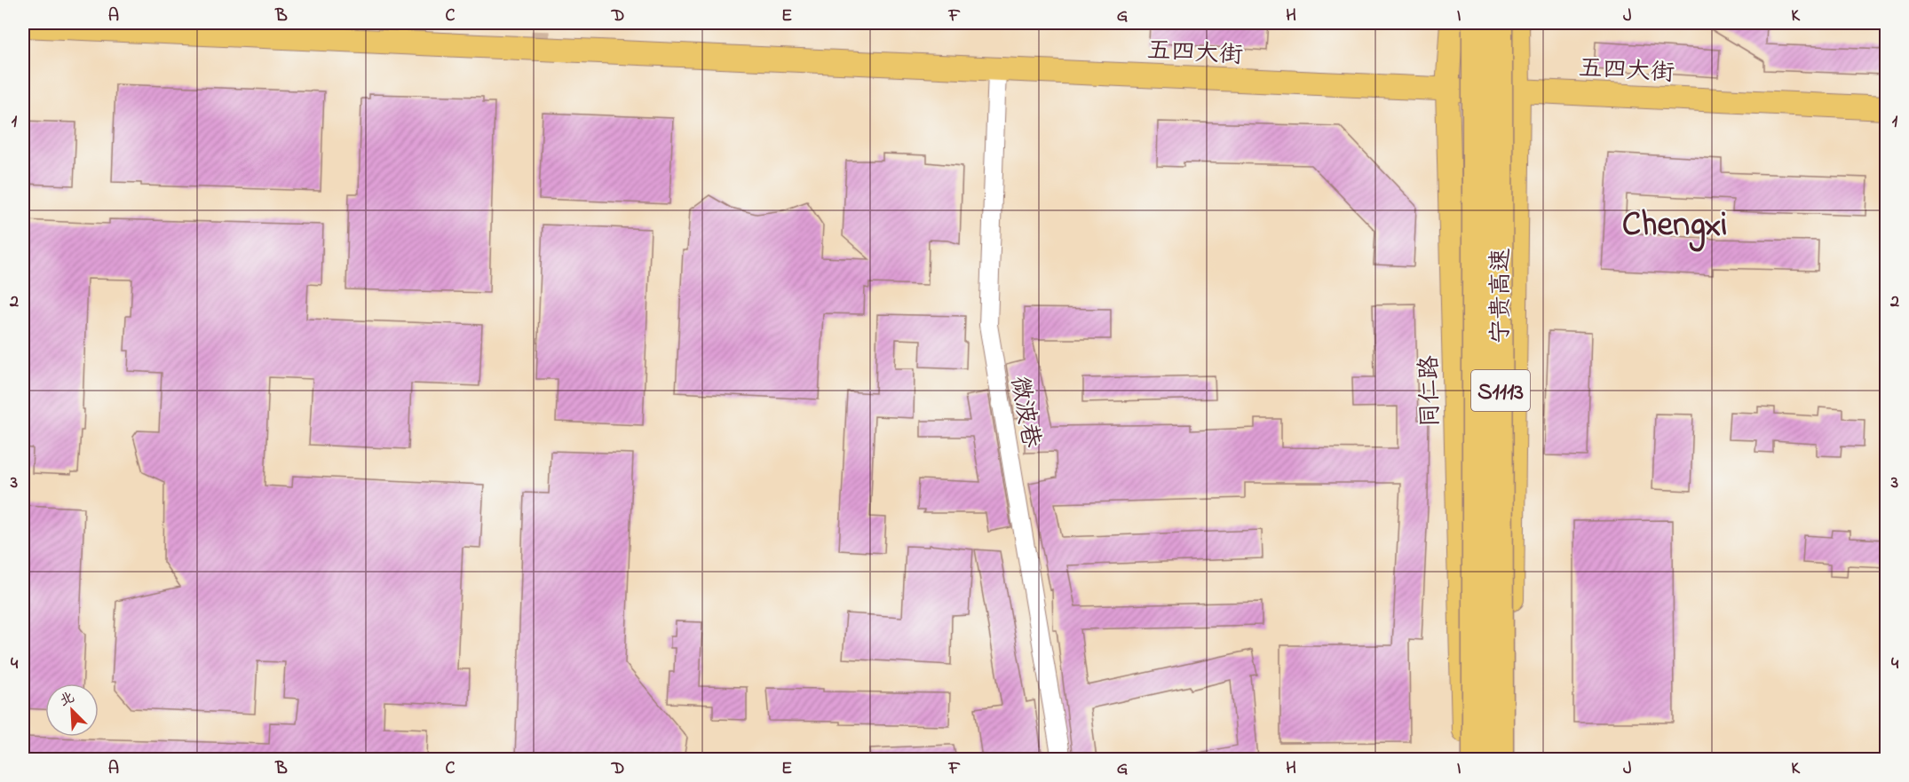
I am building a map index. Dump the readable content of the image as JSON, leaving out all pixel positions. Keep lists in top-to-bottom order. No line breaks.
{"streets":{"highway":["宁贵高速","S1113"],"main road":["五四大街","同仁路"],"street":["微波巷"]},"crossings":[["五四大街","同仁路"],["五四大街","微波巷"]],"districts":["Chengxi"],"north":"top left","grid":{"columns":["A","B","C","D","E","F","G","H","I","J","K"],"rows":["1","2","3","4"]}}
